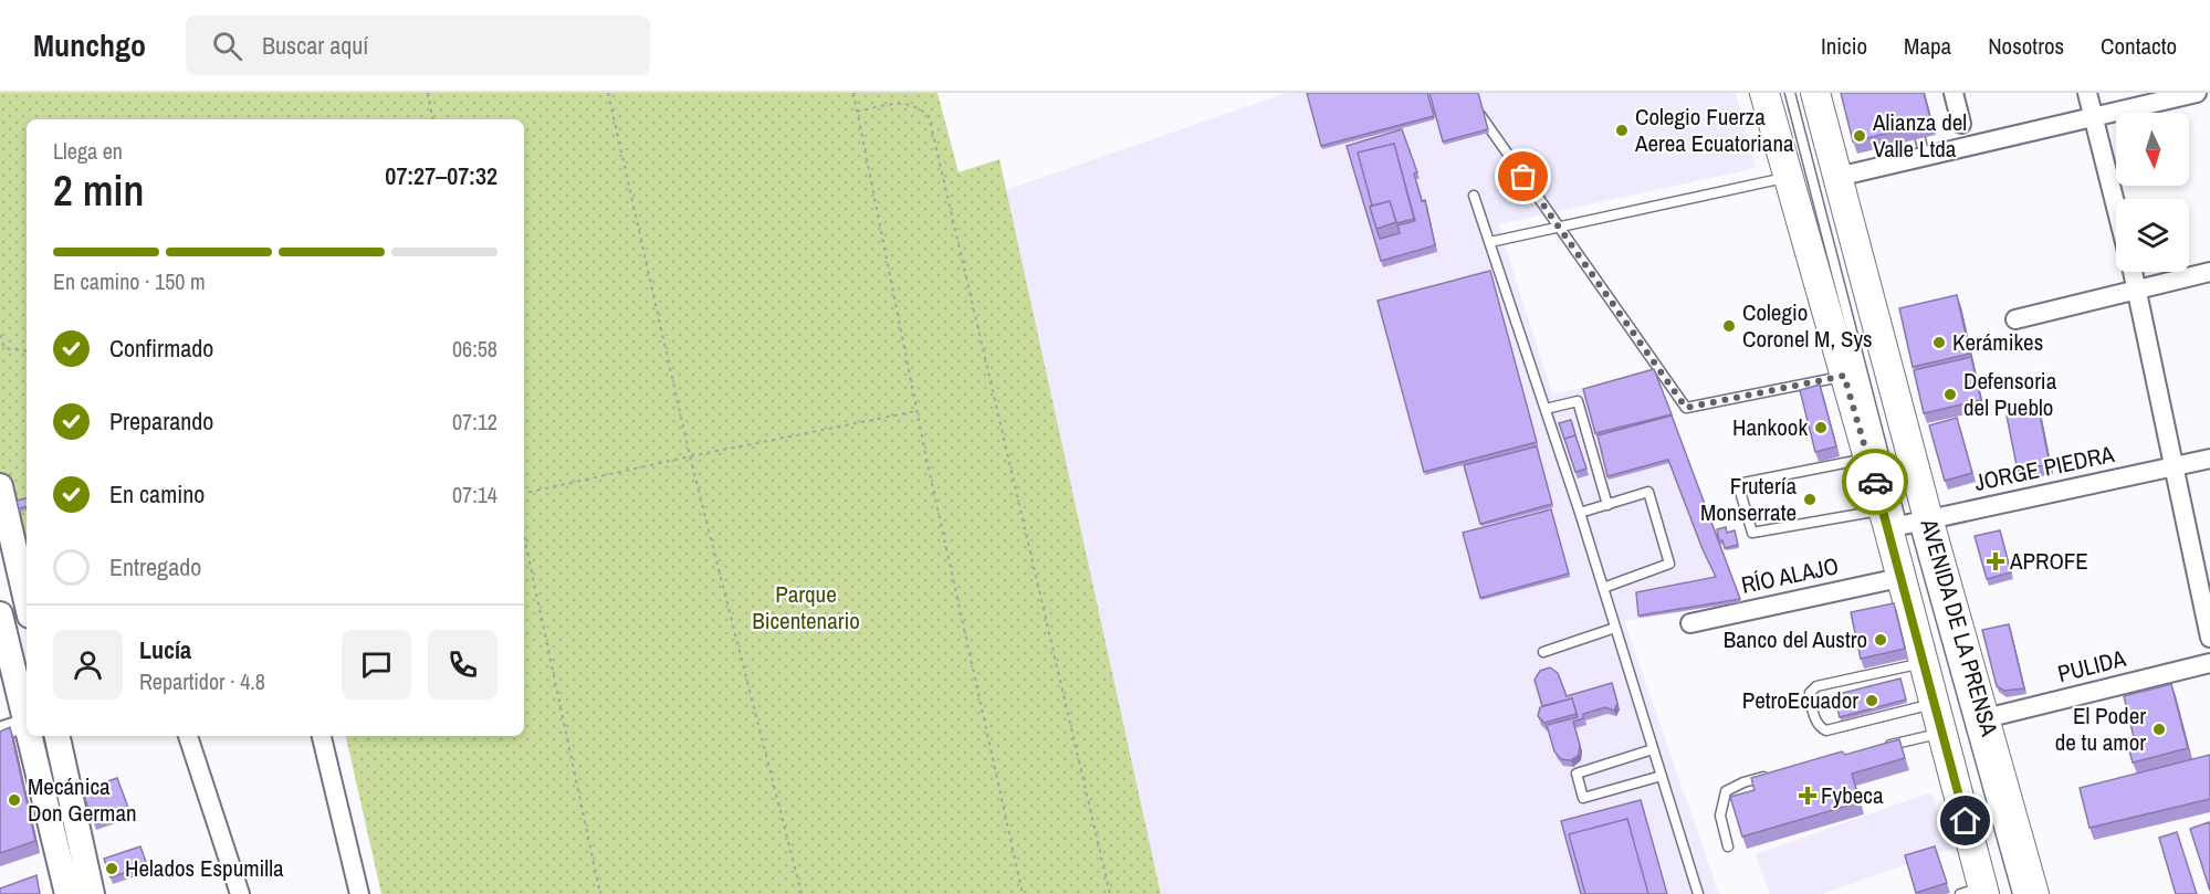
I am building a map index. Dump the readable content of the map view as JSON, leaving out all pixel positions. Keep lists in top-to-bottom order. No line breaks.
{"streets":{"main road":["AVENIDA DE LA PRENSA"],"street":["JORGE PIEDRA","RÍO ALAJO","PULIDA"]},"crossings":[["JORGE PIEDRA","AVENIDA DE LA PRENSA"],["RÍO ALAJO","AVENIDA DE LA PRENSA"],["AVENIDA DE LA PRENSA","PULIDA"]],"parks":["Parque Bicentenario"],"places":{"other":["Colegio Fuerza Aerea Ecuatoriana","Alianza del Valle Ltda","Colegio Coronel M, Sys","Kerámikes","Defensoria del Pueblo","Hankook","Frutería Monserrate","Banco del Austro","PetroEcuador","El Poder de tu amor","Mecánica Don German","Helados Espumilla"],"health":["APROFE","Fybeca"]},"north":"bottom","page":{"header":"Munchgo","search":"Buscar aquí","nav":["Inicio","Mapa","Nosotros","Contacto"],"heading":["2 min","Llega en","07:27–07:32"],"panel":["Lucía","Repartidor · 4.8"],"bar":"En camino · 150 m","list":[["Confirmado","06:58"],["Preparando","07:12"],["En camino","07:14"],"Entregado"]}}
